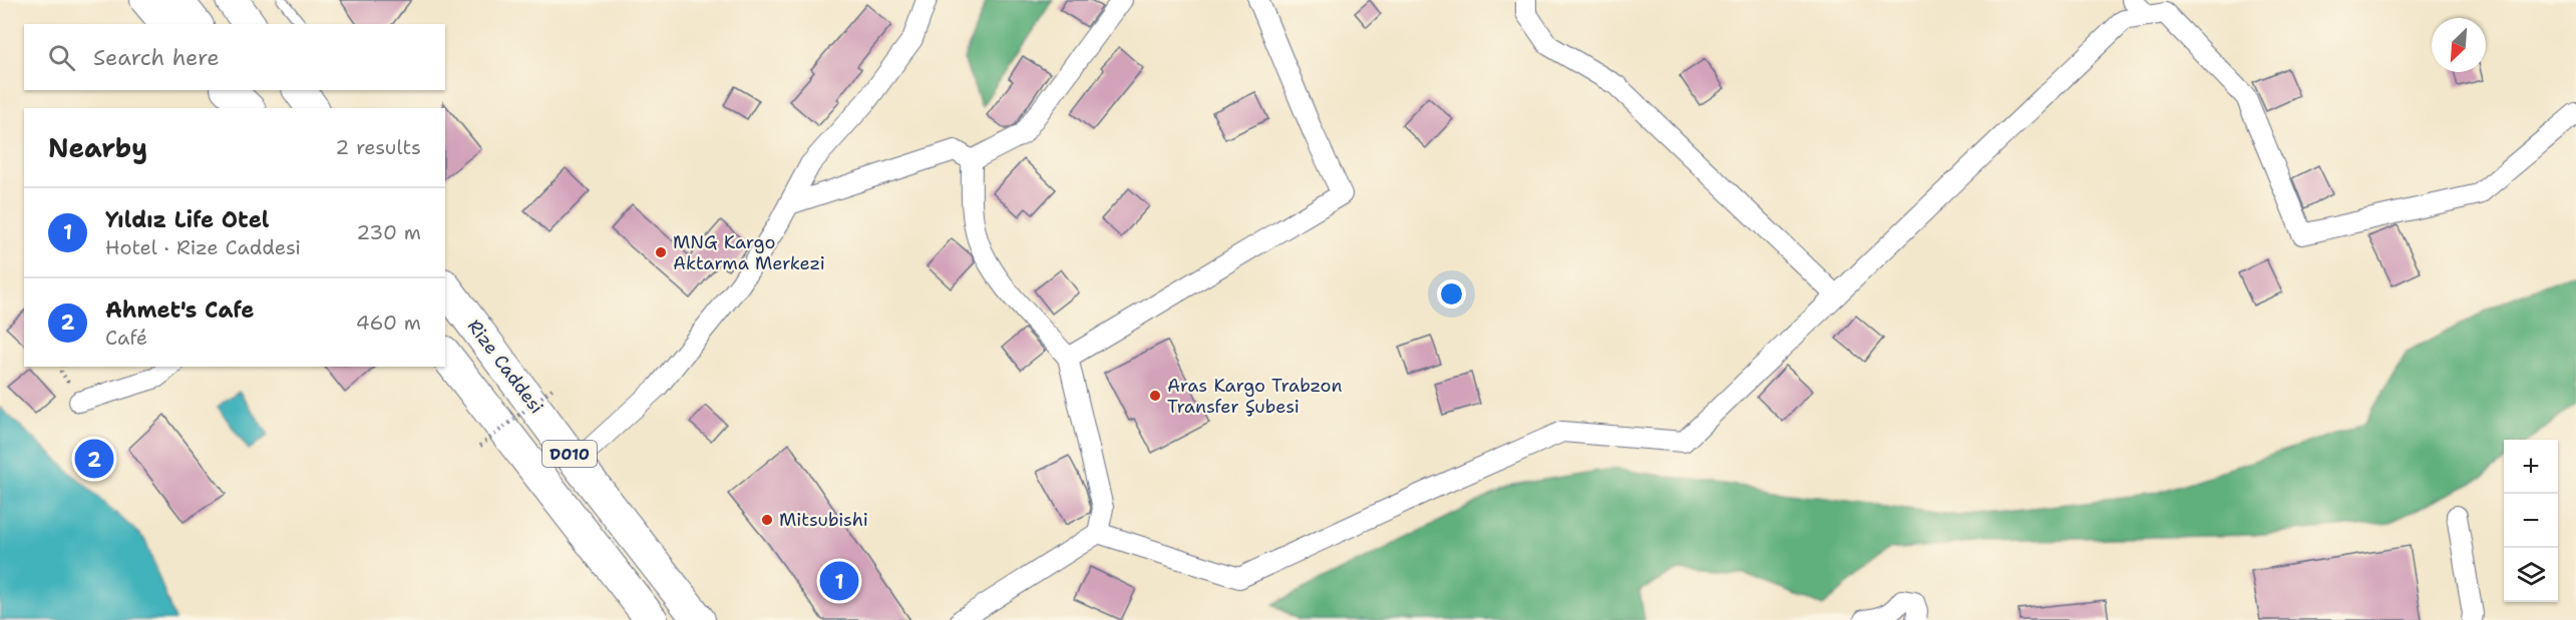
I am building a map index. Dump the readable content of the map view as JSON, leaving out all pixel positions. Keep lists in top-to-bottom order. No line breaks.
{"streets":{"highway":["Rize Caddesi","D010"]},"places":["MNG Kargo Aktarma Merkezi","Aras Kargo Trabzon Transfer Şubesi","Mitsubishi"],"north":"bottom left","page":{"search":"Search here","heading":["Nearby","2 results"],"list":[{"mark":"1","name":"Yıldız Life Otel","note":"Hotel · Rize Caddesi","value":"230 m"},{"mark":"2","name":"Ahmet's Cafe","note":"Café","value":"460 m"}],"pins":["2","1"],"map_buttons":["+","−"]}}
